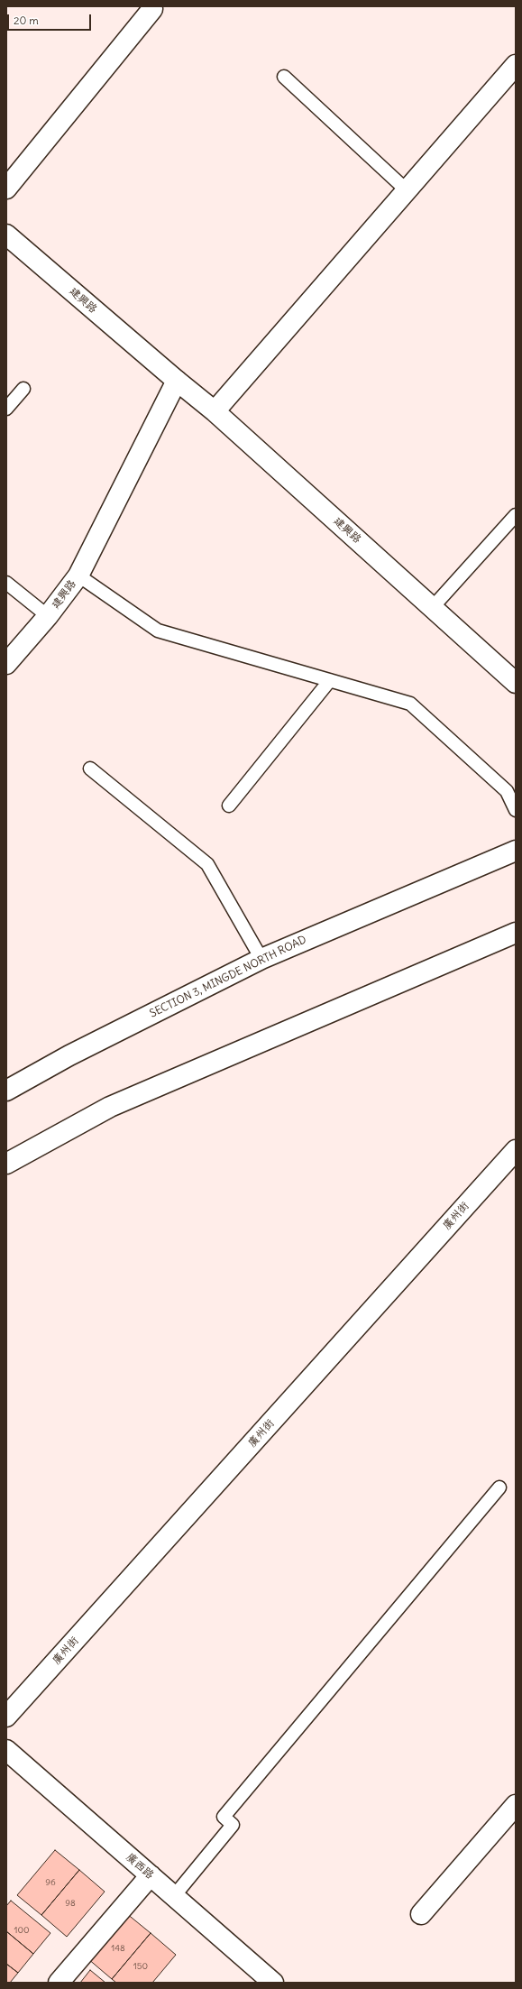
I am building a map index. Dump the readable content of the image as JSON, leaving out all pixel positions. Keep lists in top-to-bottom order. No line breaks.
{"streets":{"street":["建興路","SECTION 3, MINGDE NORTH ROAD","廣州街","廣西路"]},"house_numbers":["96","98","100","148","150"],"scale_bar":"20 m"}
